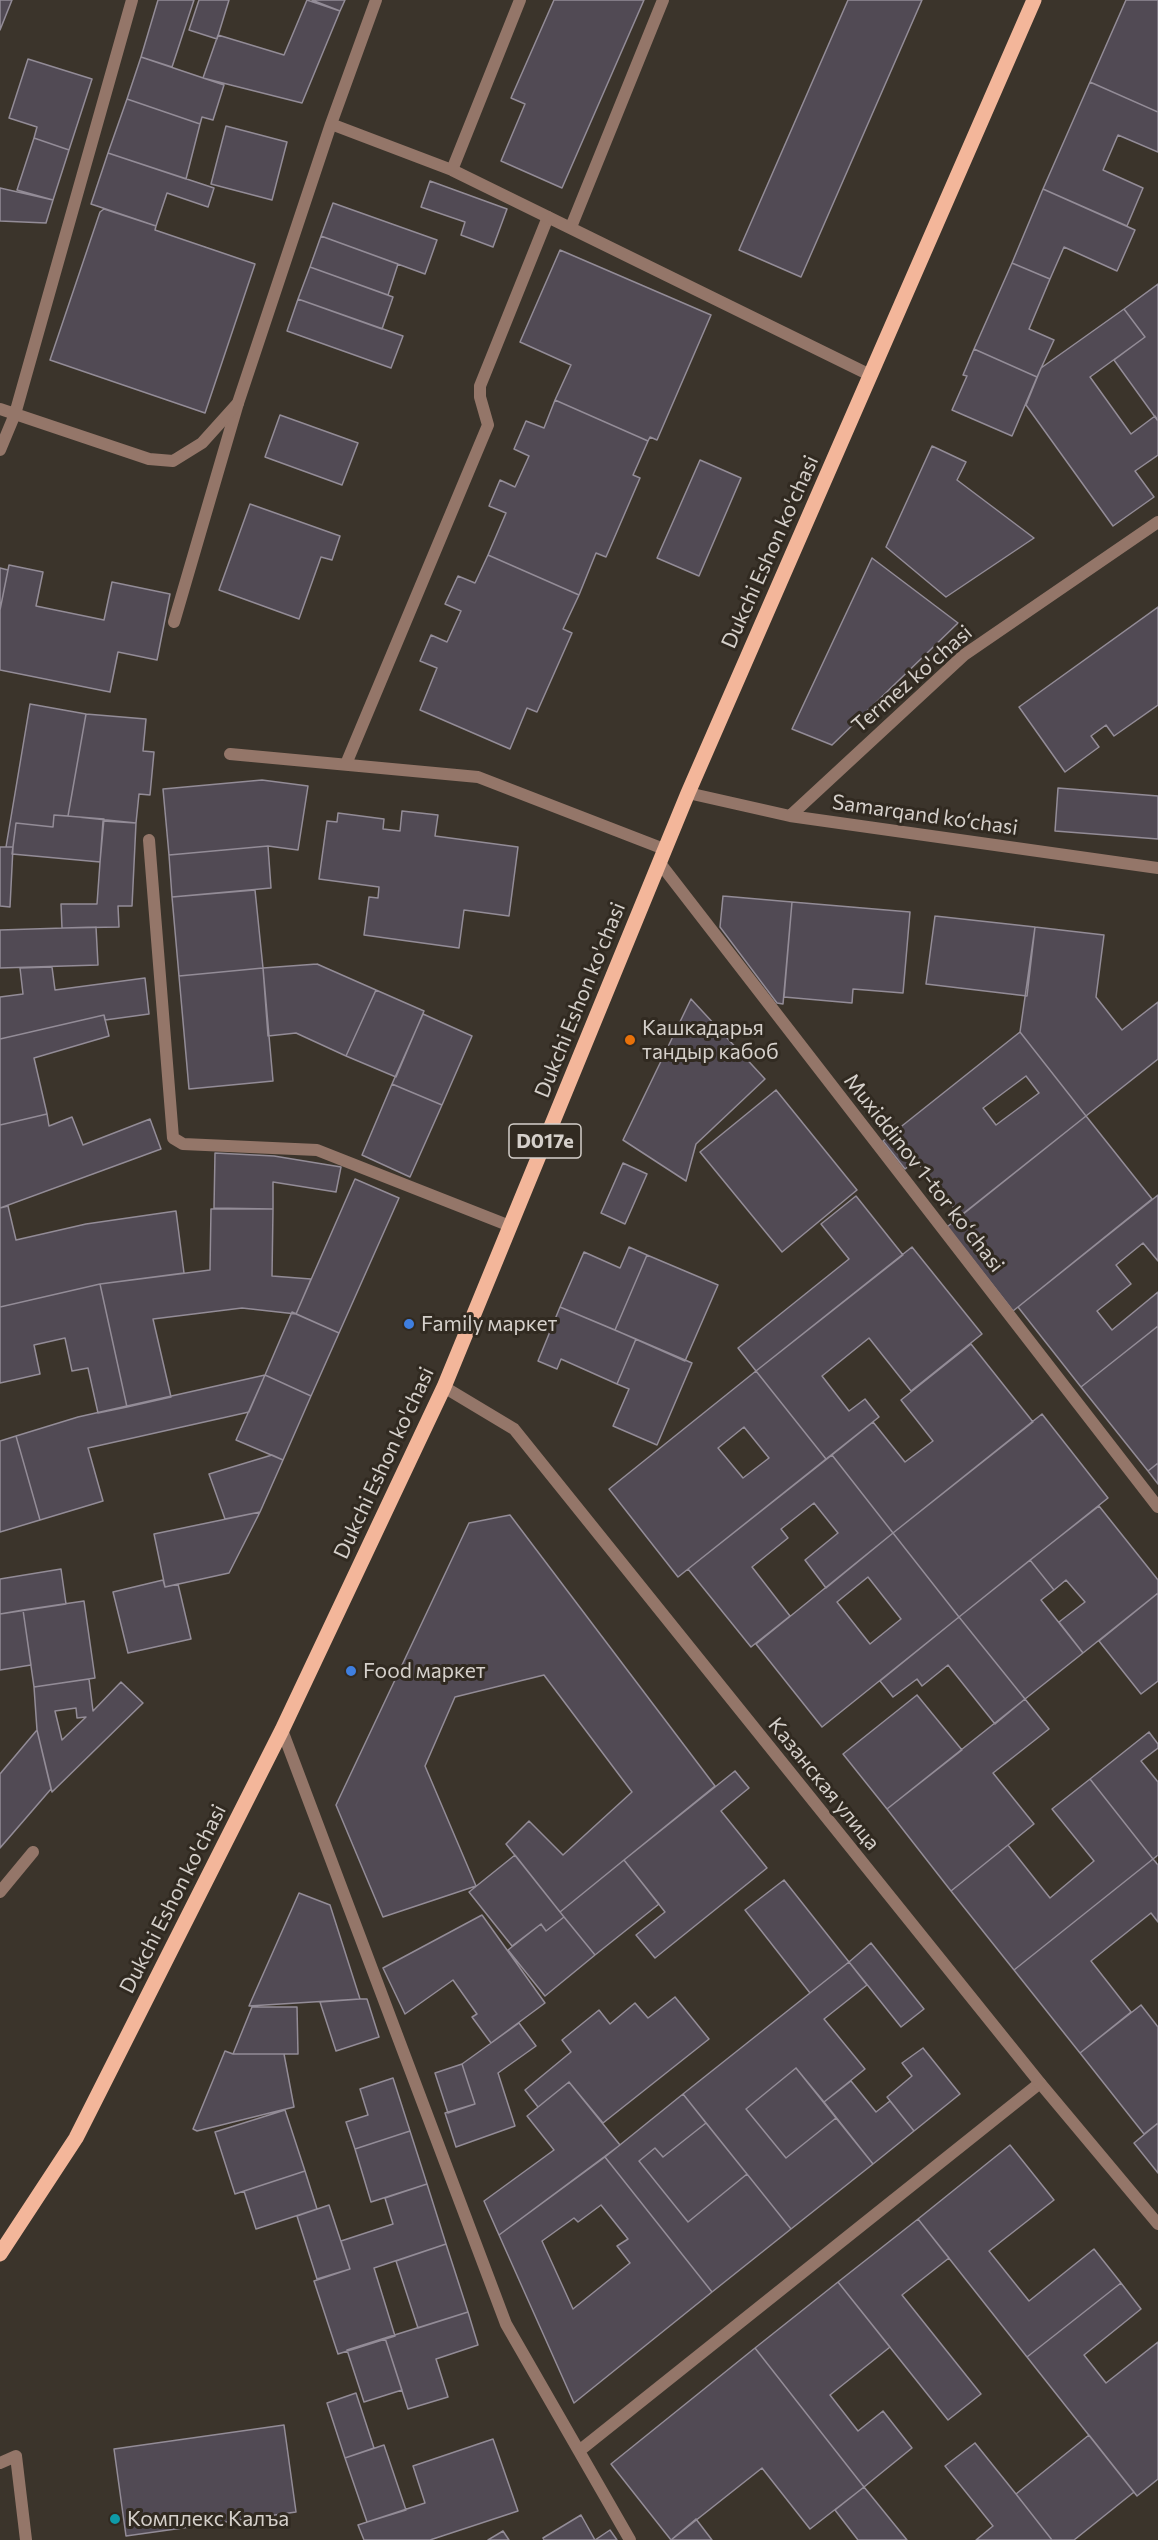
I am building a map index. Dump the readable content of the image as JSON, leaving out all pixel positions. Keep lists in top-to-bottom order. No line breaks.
{"streets":{"main road":["Dukchi Eshon ko'chasi","D017e"],"street":["Termez ko'chasi","Samarqand ko‘chasi","Muxiddinov 1-tor koʻchasi","Казанская улица"]},"crossings":[["Dukchi Eshon ko'chasi","Samarqand ko‘chasi"],["Dukchi Eshon ko'chasi","Muxiddinov 1-tor koʻchasi"],["Dukchi Eshon ko'chasi","Казанская улица"],["Termez ko'chasi","Samarqand ko‘chasi"]],"places":["Кашкадарья тандыр кабоб","Family маркет","Food маркет","Комплекс Калъа"]}
